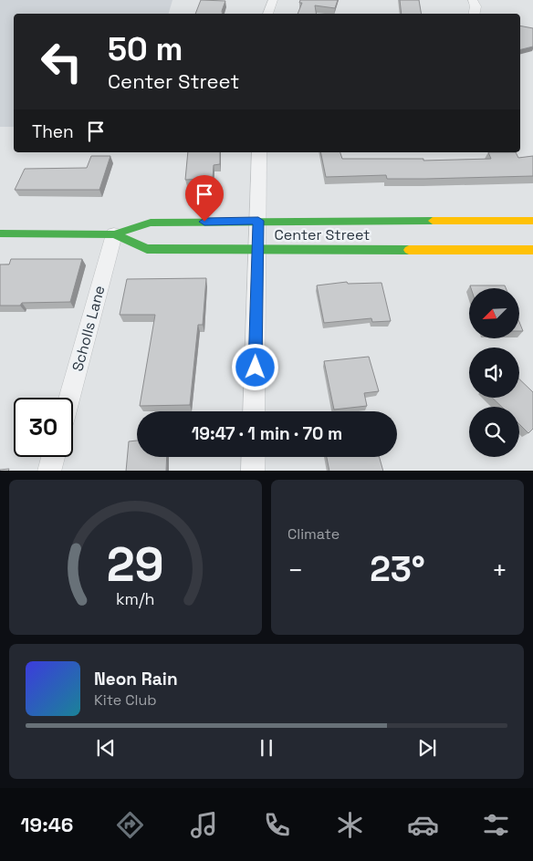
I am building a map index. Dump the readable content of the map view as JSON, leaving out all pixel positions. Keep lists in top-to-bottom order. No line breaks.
{"streets":{"street":["Center Street","Scholls Lane"]},"crossings":[["Center Street","Scholls Lane"]],"north":"bottom left","page":{"turn":["50 m","Center Street"],"then":"Then","limit":"30","trip":"19:47 · 1 min · 70 m","tile":"Climate","heat":["−","23°","+"],"song":["Neon Rain","Kite Club"],"tabs":"19:46","gauge":["29","km/h"]}}
